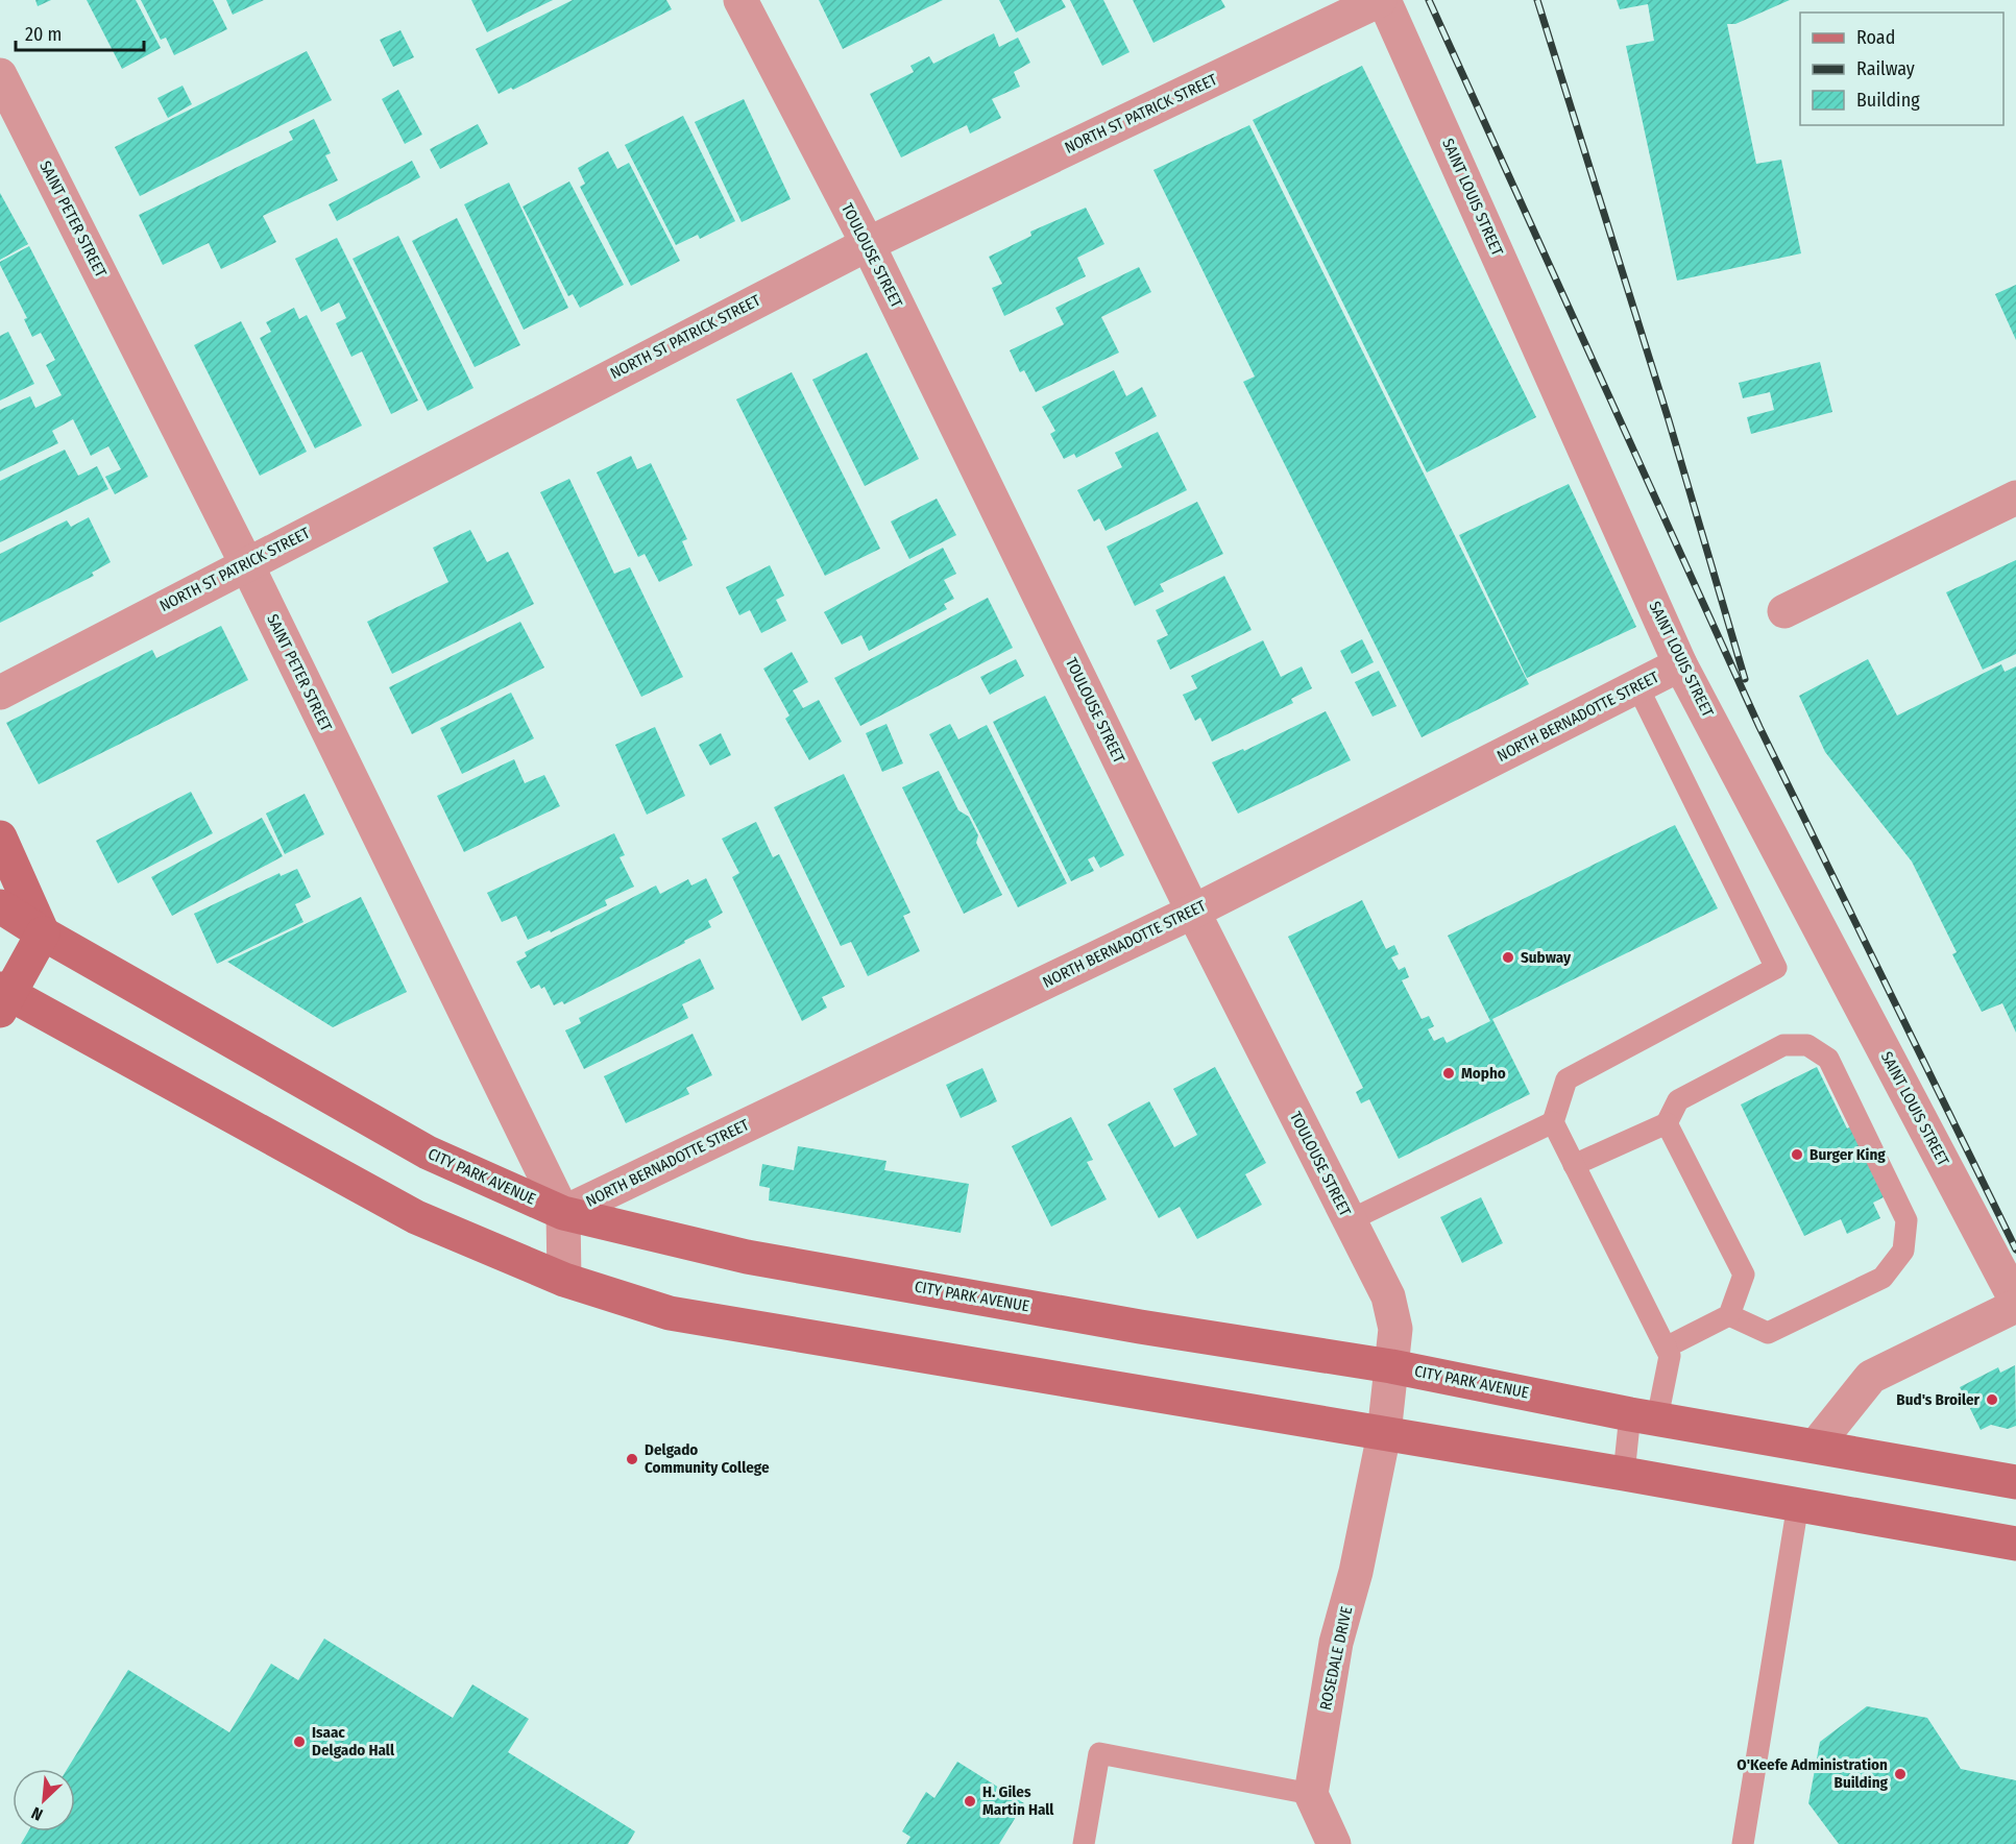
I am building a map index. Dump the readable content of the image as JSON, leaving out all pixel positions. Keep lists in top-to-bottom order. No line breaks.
{"streets":{"main road":["CITY PARK AVENUE"],"street":["NORTH ST PATRICK STREET","SAINT LOUIS STREET","SAINT PETER STREET","TOULOUSE STREET","NORTH BERNADOTTE STREET","ROSEDALE DRIVE"]},"crossings":[["NORTH ST PATRICK STREET","SAINT LOUIS STREET"],["NORTH ST PATRICK STREET","SAINT PETER STREET"],["NORTH ST PATRICK STREET","TOULOUSE STREET"],["SAINT LOUIS STREET","NORTH BERNADOTTE STREET"],["SAINT PETER STREET","NORTH BERNADOTTE STREET"],["SAINT PETER STREET","CITY PARK AVENUE"],["TOULOUSE STREET","NORTH BERNADOTTE STREET"],["TOULOUSE STREET","CITY PARK AVENUE"],["TOULOUSE STREET","ROSEDALE DRIVE"],["NORTH BERNADOTTE STREET","CITY PARK AVENUE"]],"places":["Subway","Mopho","Burger King","Bud's Broiler","Delgado Community College","Isaac Delgado Hall","O'Keefe Administration Building","H. Giles Martin Hall"],"legend":["Road","Railway","Building"],"scale_bar":"20 m","north":"bottom left"}
